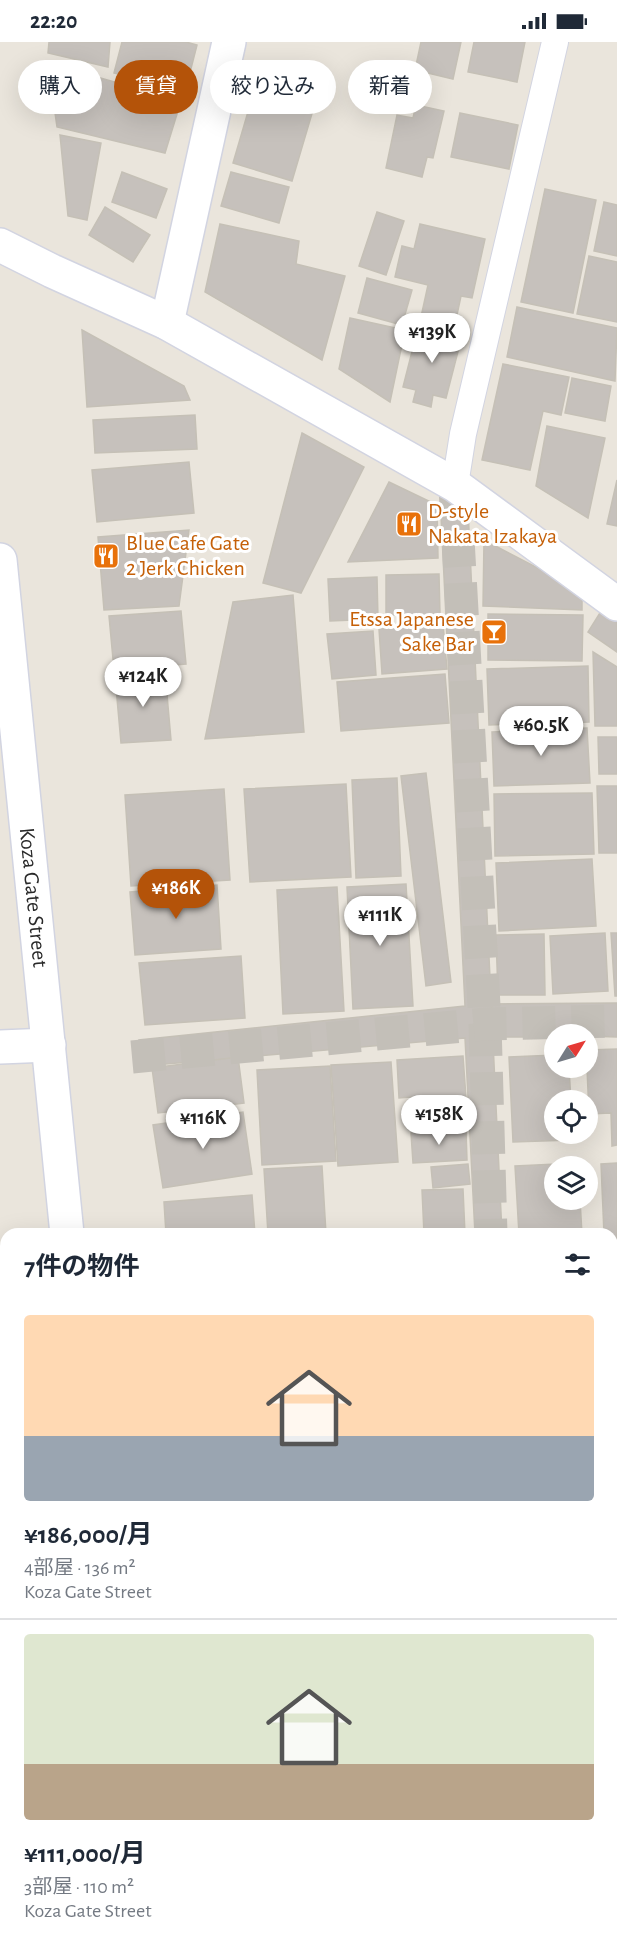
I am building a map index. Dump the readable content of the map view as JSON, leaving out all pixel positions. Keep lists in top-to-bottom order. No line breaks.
{"streets":{"street":["Koza Gate Street"]},"places":{"restaurant":["D-style Nakata Izakaya","Blue Cafe Gate 2 Jerk Chicken"],"bar":["Etssa Japanese Sake Bar"]},"north":"top right","page":{"status":"22:20","chip":["購入","賃貸","絞り込み","新着"],"price":["¥139K","¥124K","¥60.5K","¥186K","¥111K","¥158K","¥116K"],"heading":"7件の物件","list":[{"name":"¥186,000/月","note":"4部屋 · 136 m² · Koza Gate Street"},{"name":"¥111,000/月","note":"3部屋 · 110 m² · Koza Gate Street"}]}}
